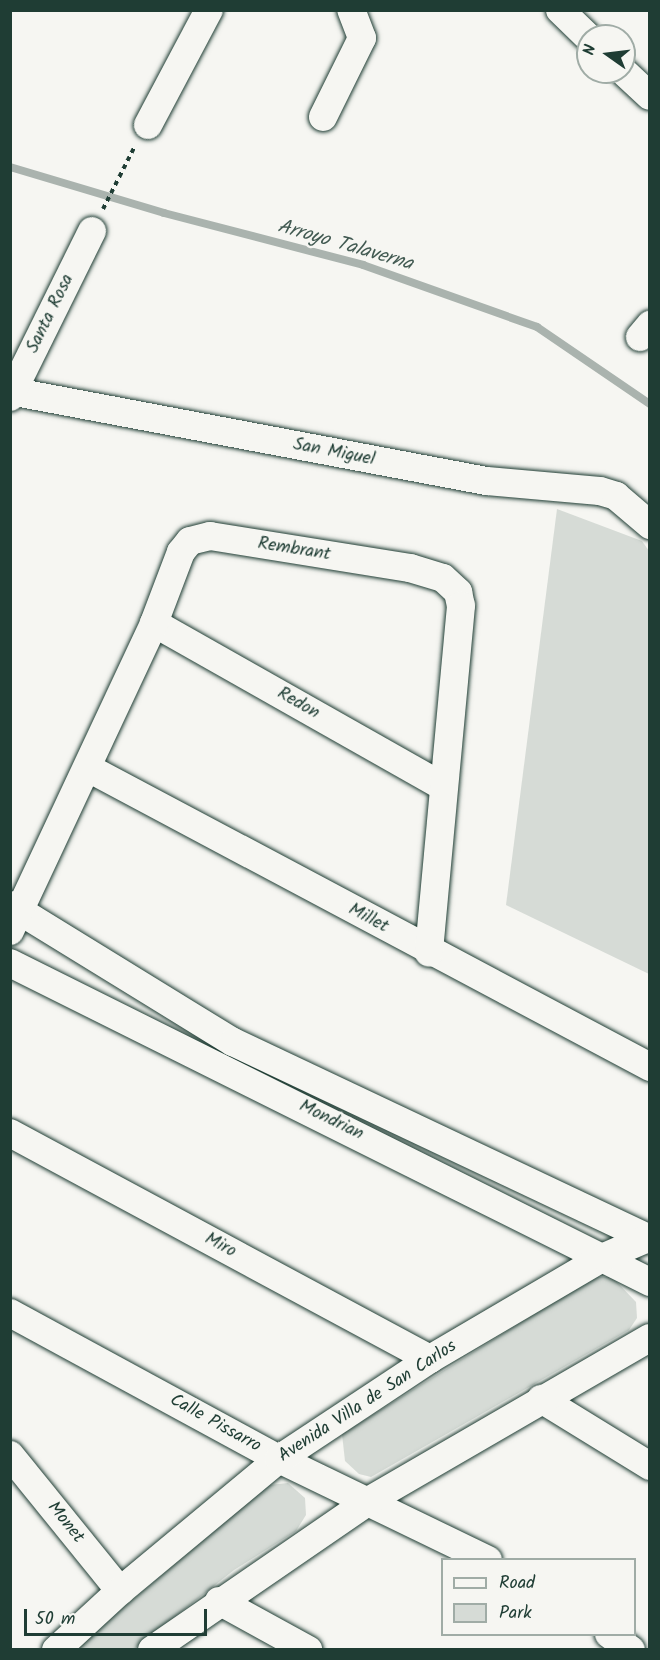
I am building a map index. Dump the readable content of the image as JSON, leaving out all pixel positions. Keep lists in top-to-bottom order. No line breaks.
{"streets":{"street":["Santa Rosa","San Miguel","Rembrant","Redon","Millet","Mondrian","Miro","Avenida Villa de San Carlos","Calle Pissarro","Monet"]},"crossings":[["Santa Rosa","San Miguel"],["Rembrant","Redon"],["Rembrant","Millet"],["Rembrant","Mondrian"],["Mondrian","Avenida Villa de San Carlos"],["Miro","Avenida Villa de San Carlos"],["Avenida Villa de San Carlos","Calle Pissarro"],["Avenida Villa de San Carlos","Monet"]],"water":["Arroyo Talaverna"],"legend":["Road","Park"],"scale_bar":"50 m","north":"left"}
